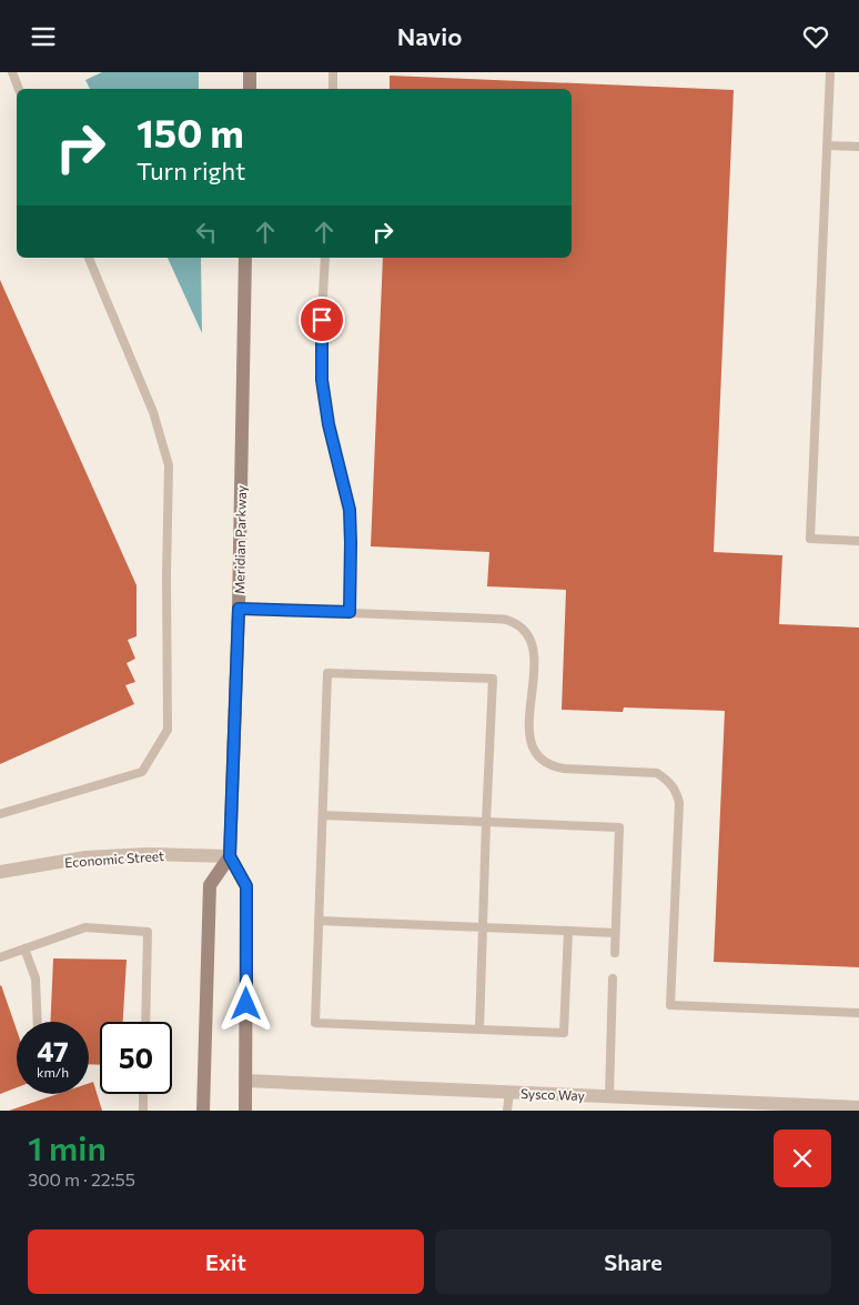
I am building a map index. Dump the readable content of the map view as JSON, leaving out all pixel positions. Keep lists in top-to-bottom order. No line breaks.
{"streets":{"main road":["Meridian Parkway"],"street":["Economic Street","Sysco Way"]},"crossings":[["Meridian Parkway","Economic Street"]],"page":{"header":"Navio","turn":["150 m","Turn right"],"speed":"47 km/h","limit":"50","heading":["1 min","300 m · 22:55"],"buttons":["Exit","Share"]}}
